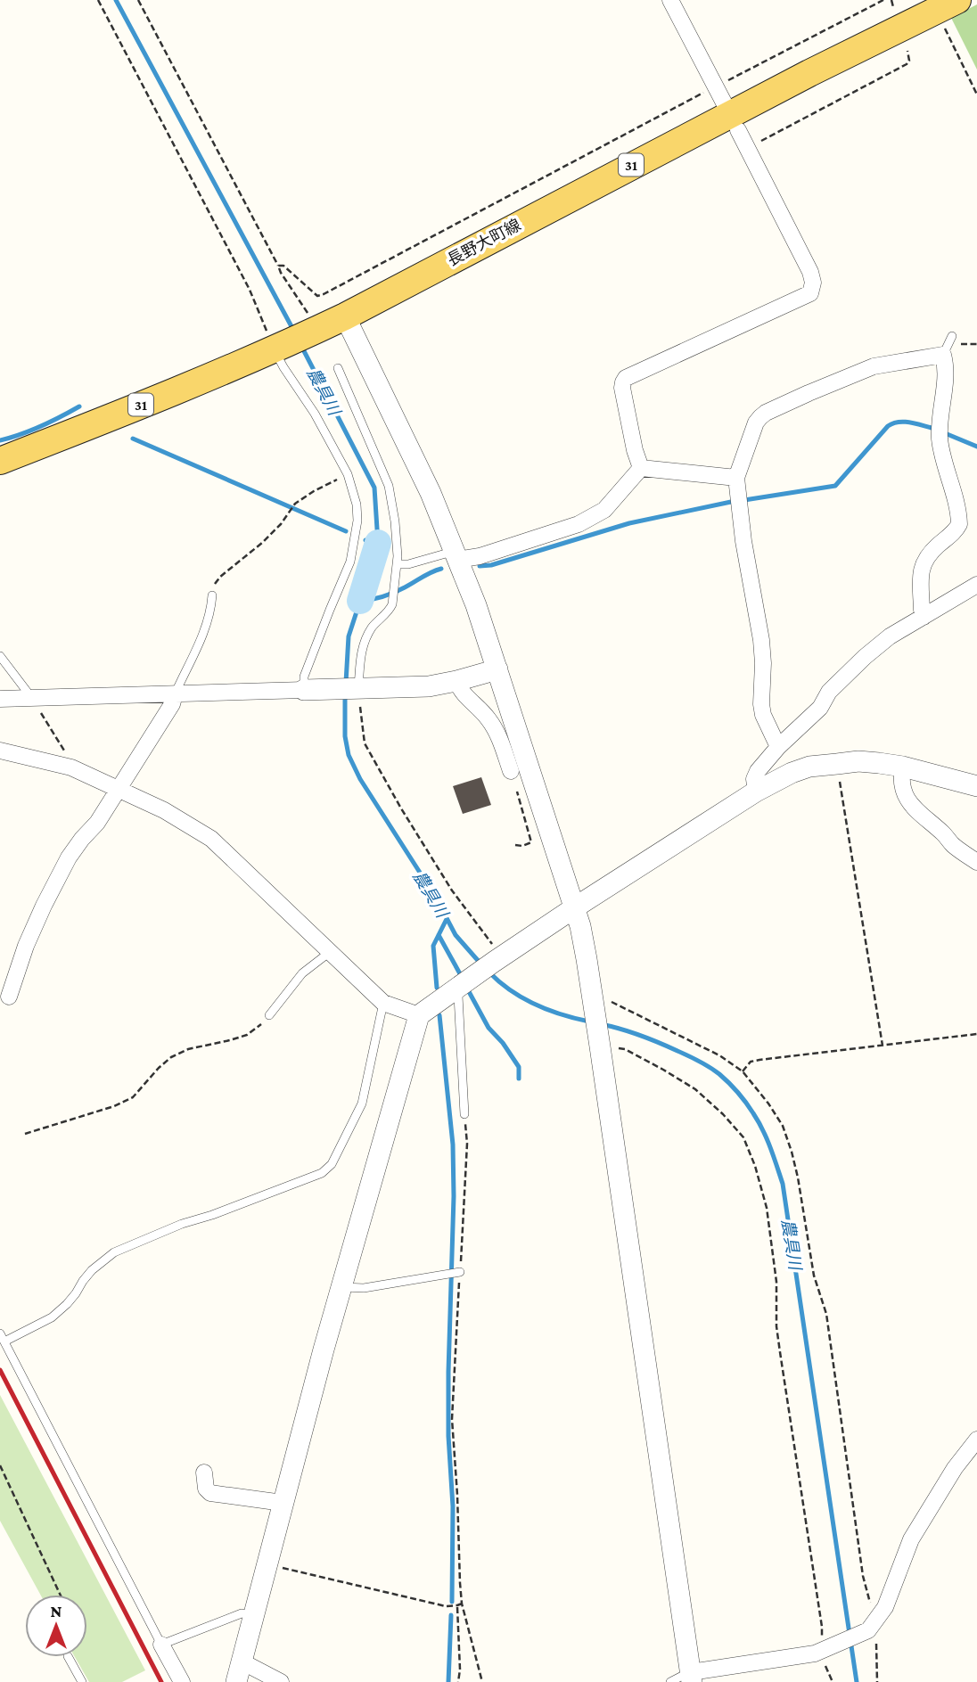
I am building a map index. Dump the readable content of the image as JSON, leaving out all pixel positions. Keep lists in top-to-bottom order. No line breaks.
{"streets":{"main road":["31","長野大町線"]},"water":["農具川"],"north":"top"}
